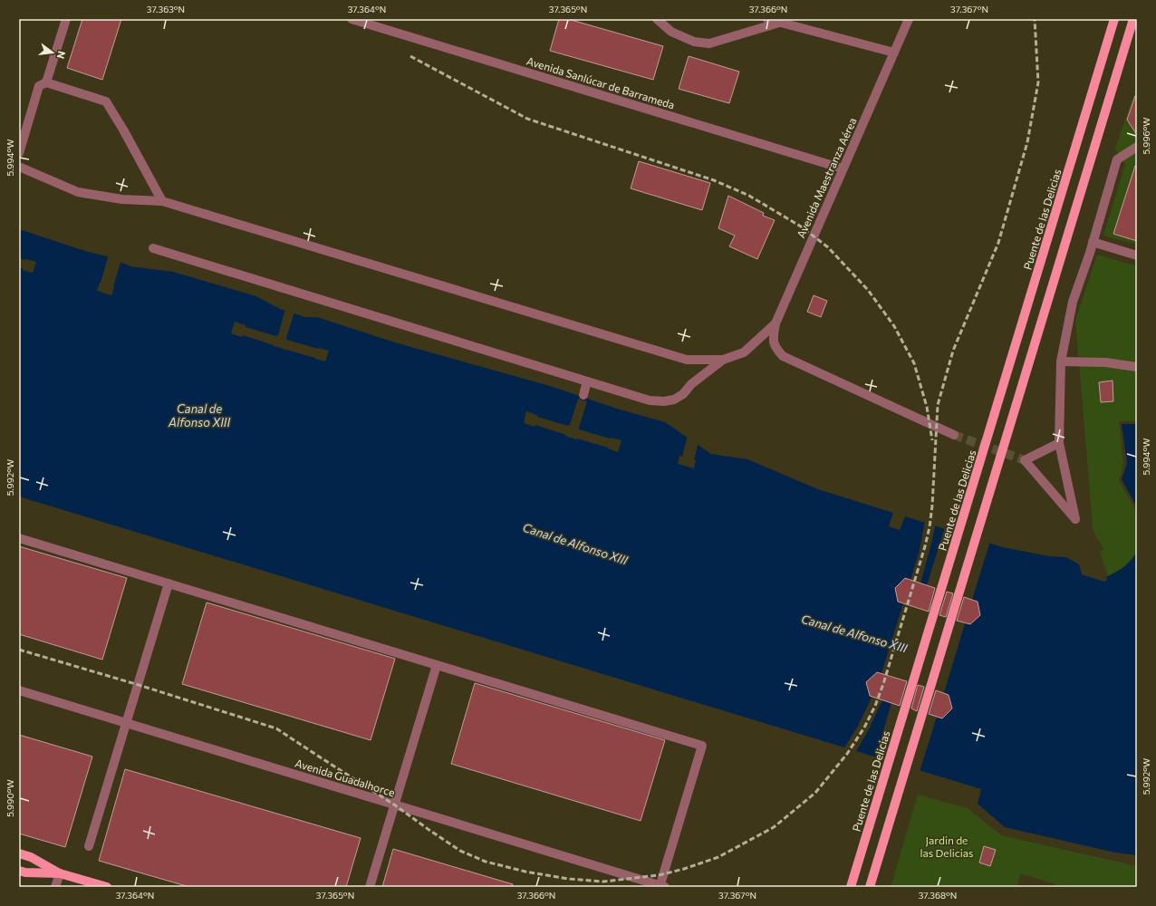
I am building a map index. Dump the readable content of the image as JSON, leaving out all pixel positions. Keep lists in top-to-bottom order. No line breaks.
{"streets":{"main road":["Puente de las Delicias"],"street":["Avenida Sanlúcar de Barrameda","Avenida Maestranza Aérea","Avenida Guadalhorce"]},"crossings":[["Avenida Sanlúcar de Barrameda","Avenida Maestranza Aérea"]],"water":["Canal de Alfonso XIII"],"parks":["Jardin de las Delicias"],"north":"right","coordinates":["37.363°N","37.364°N","37.365°N","37.366°N","37.367°N","5.996°W","5.994°W","5.992°W","5.990°W","37.368°N"]}
